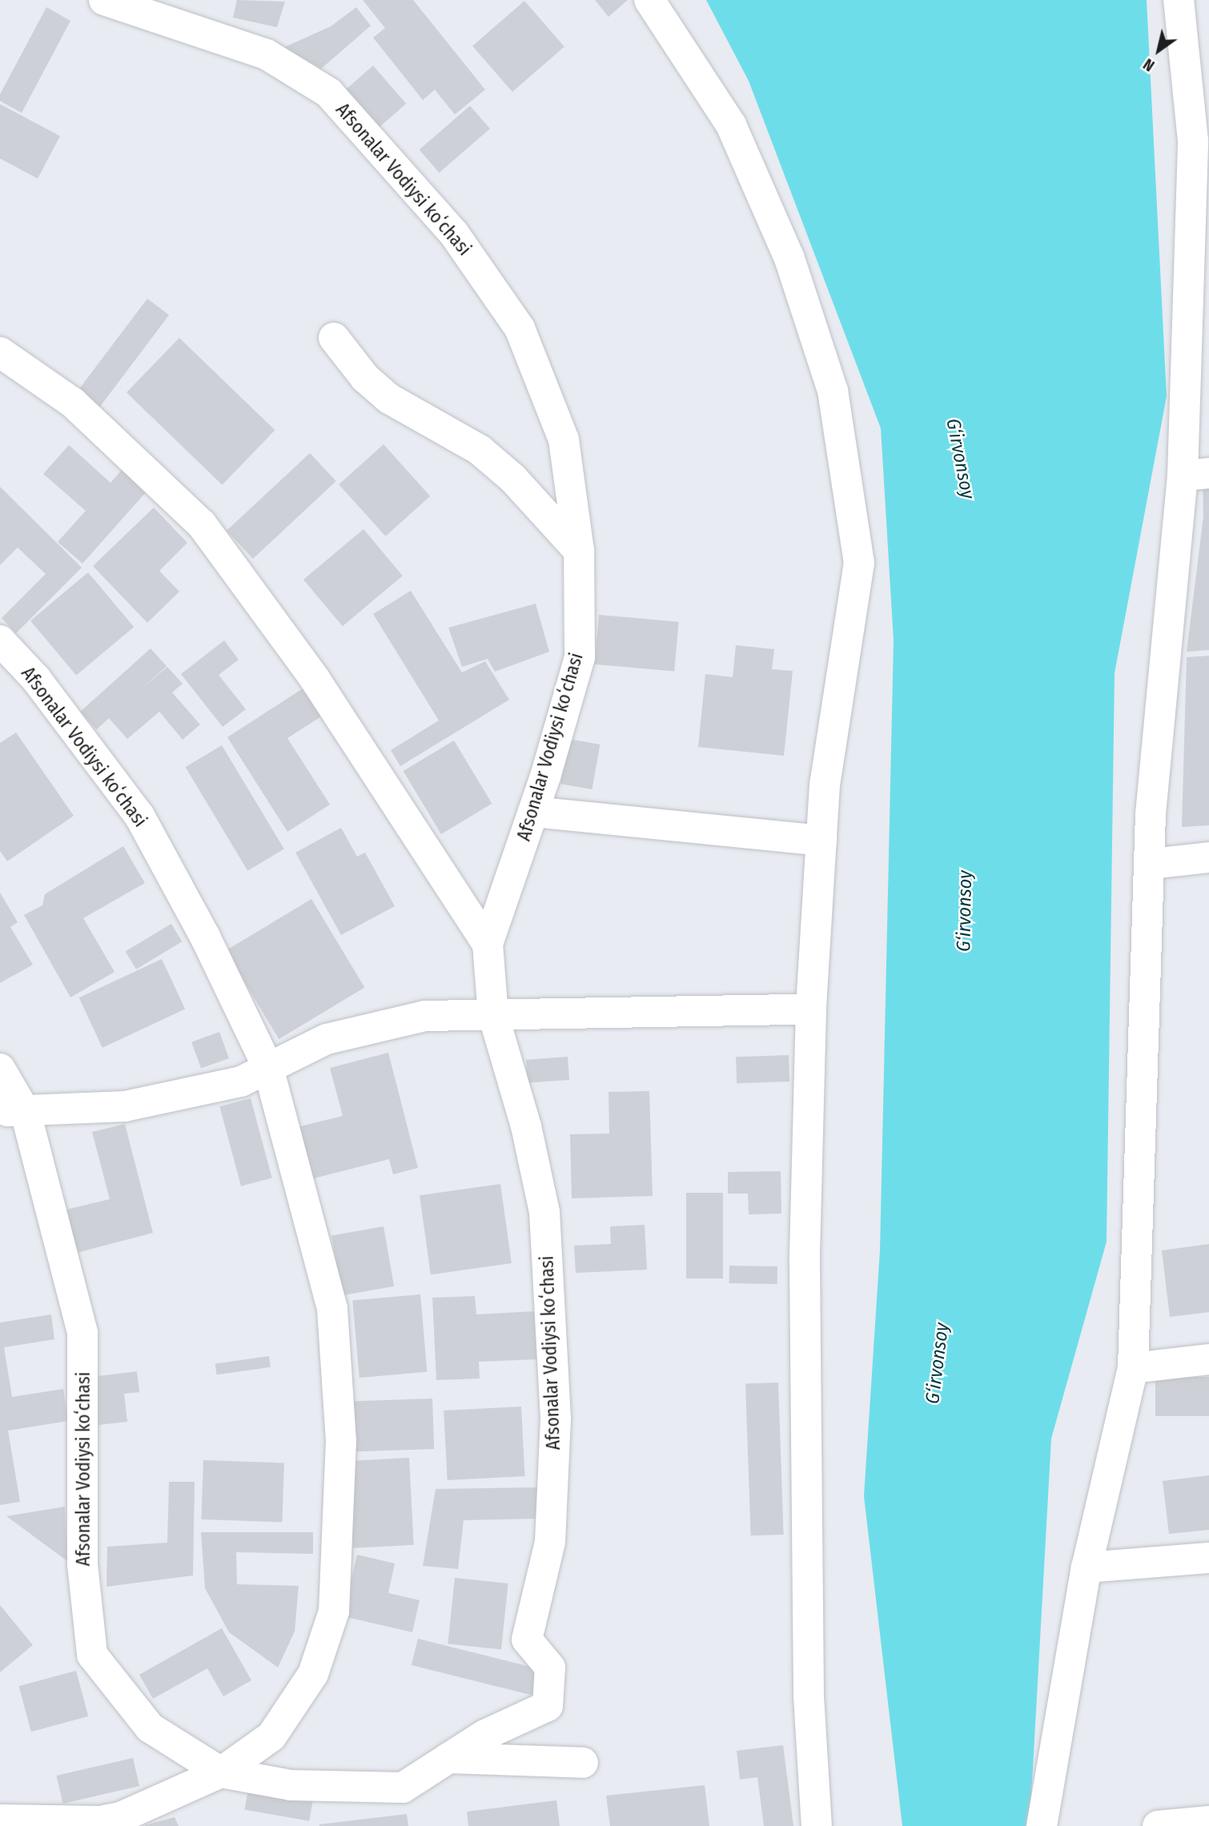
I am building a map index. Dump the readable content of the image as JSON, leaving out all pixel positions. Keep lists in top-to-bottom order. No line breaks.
{"streets":{"street":["Afsonalar Vodiysi koʻchasi"]},"water":["G‘irvonsoy"],"north":"bottom left"}
